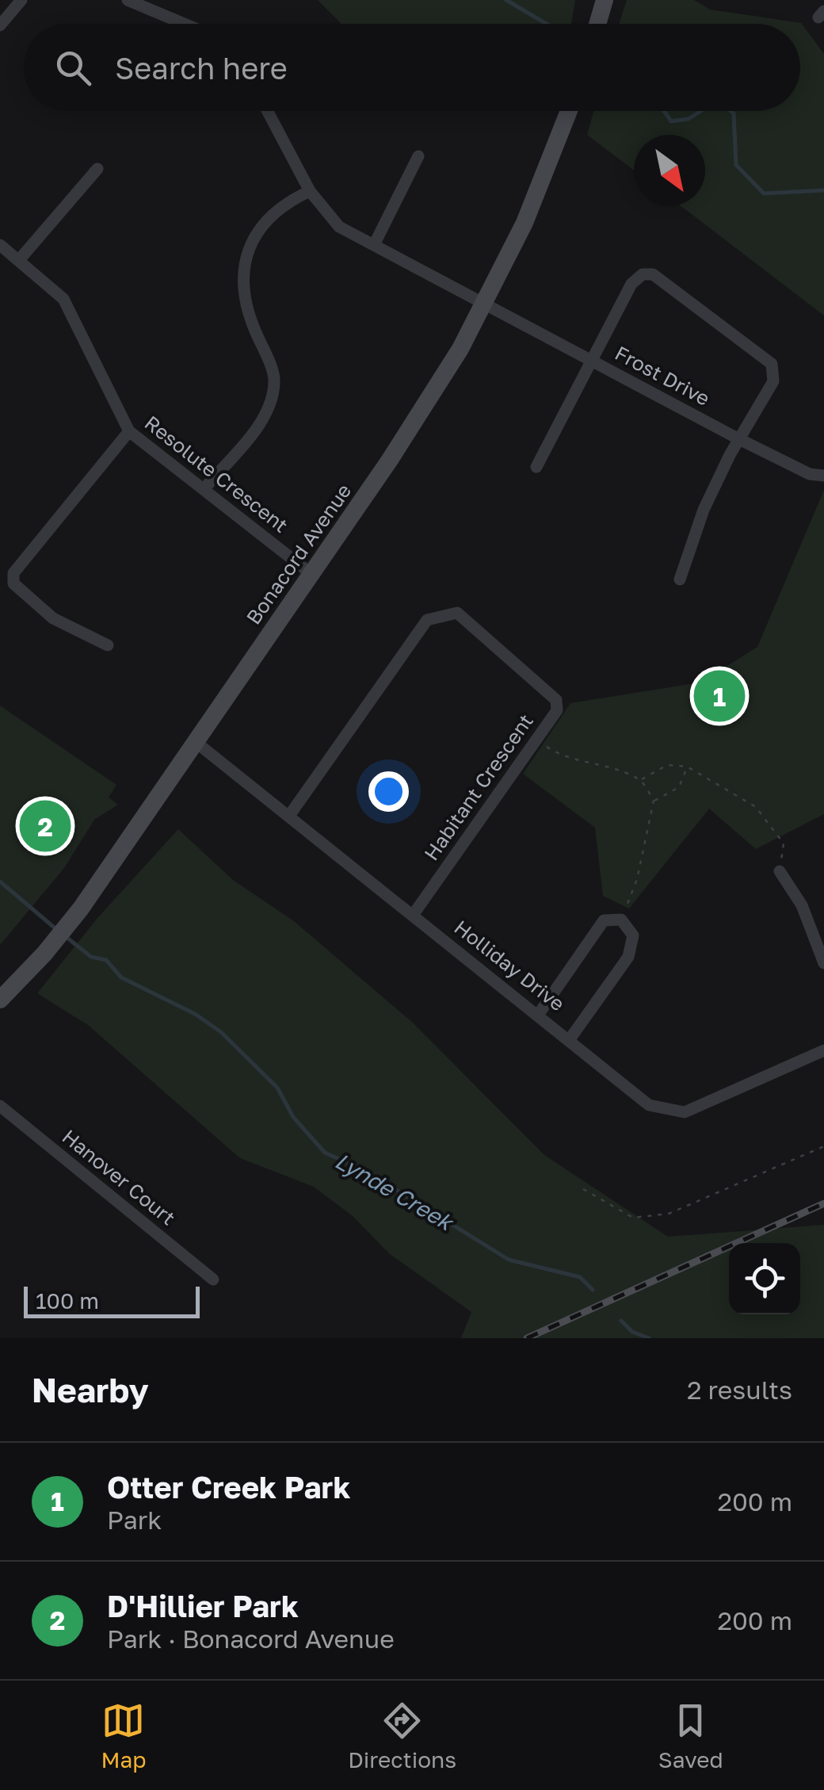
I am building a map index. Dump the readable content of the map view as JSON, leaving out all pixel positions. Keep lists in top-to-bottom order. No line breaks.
{"streets":{"street":["Frost Drive","Resolute Crescent","Bonacord Avenue","Habitant Crescent","Holliday Drive","Hanover Court"]},"crossings":[["Frost Drive","Bonacord Avenue"],["Resolute Crescent","Bonacord Avenue"],["Bonacord Avenue","Holliday Drive"],["Habitant Crescent","Holliday Drive"]],"water":["Lynde Creek"],"scale_bar":"100 m","north":"bottom right","page":{"search":"Search here","pins":["1","2"],"scale":"100 m","heading":["Nearby","2 results"],"list":[{"mark":"1","name":"Otter Creek Park","note":"Park","value":"200 m"},{"mark":"2","name":"D'Hillier Park","note":"Park · Bonacord Avenue","value":"200 m"}],"nav":["Map","Directions","Saved"]}}
